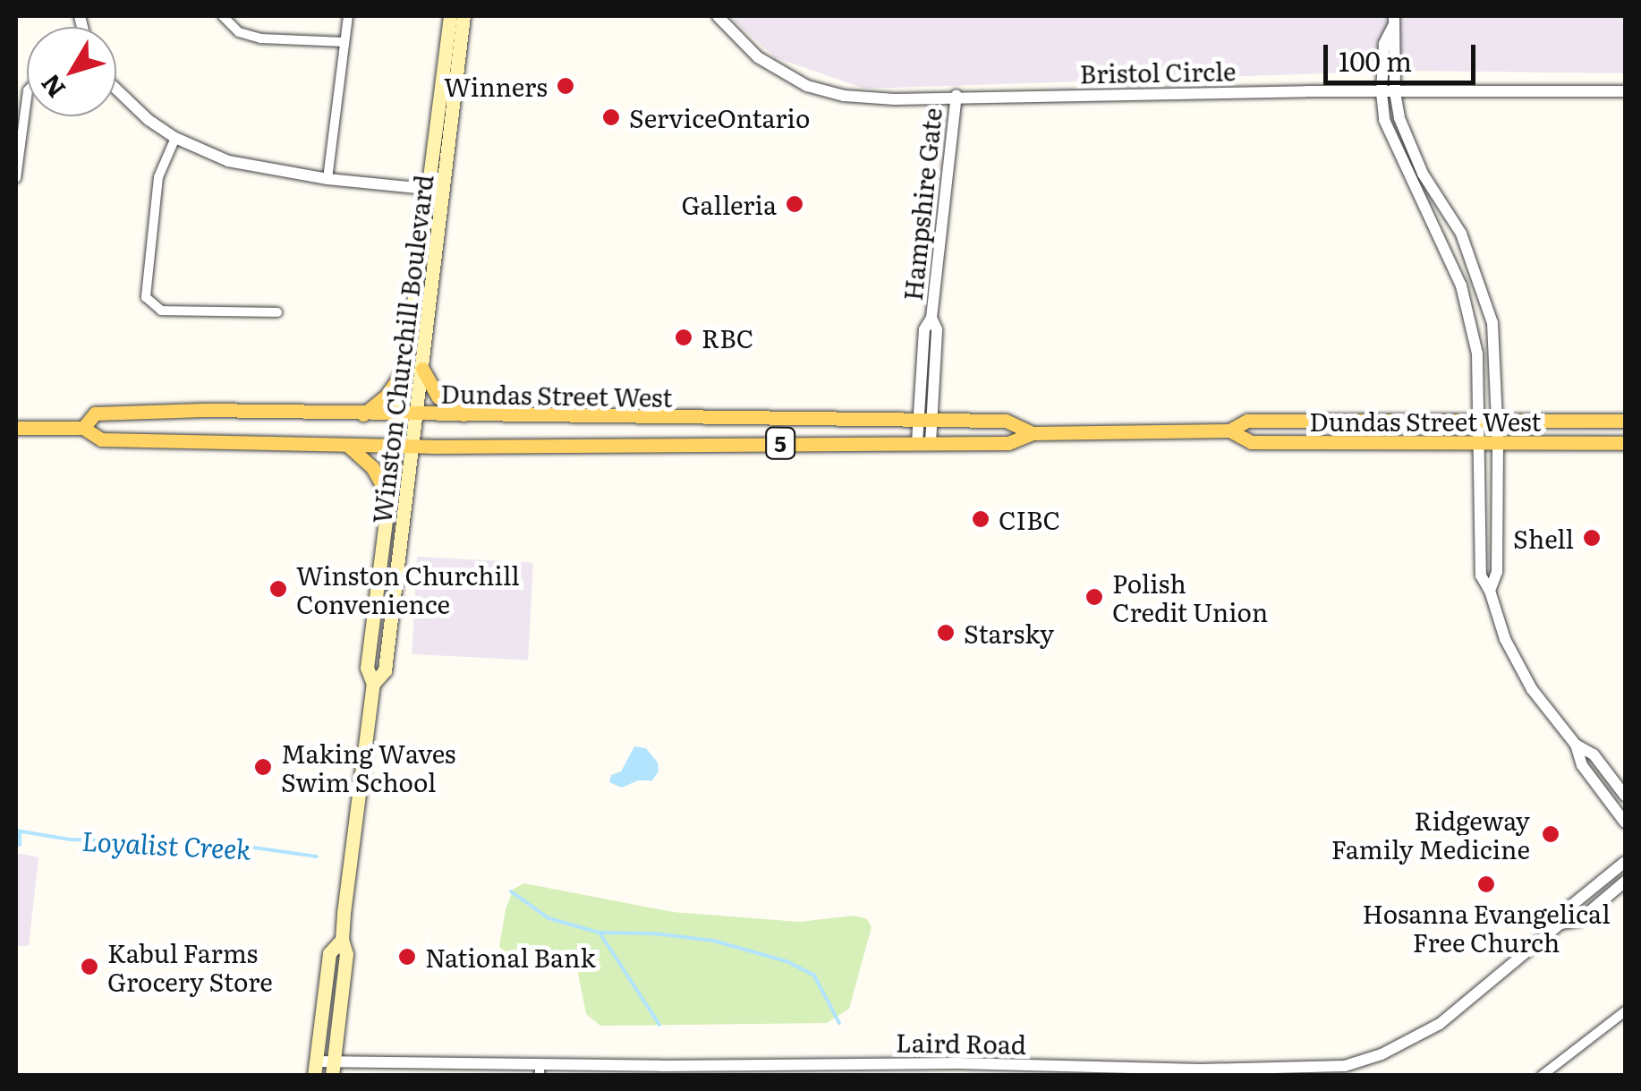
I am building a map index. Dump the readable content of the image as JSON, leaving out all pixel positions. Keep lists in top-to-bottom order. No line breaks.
{"streets":{"main road":["Winston Churchill Boulevard","Dundas Street West","5"],"street":["Bristol Circle","Hampshire Gate","Laird Road"]},"crossings":[["Bristol Circle","Hampshire Gate"],["Hampshire Gate","Dundas Street West"],["Winston Churchill Boulevard","Dundas Street West"],["Winston Churchill Boulevard","Laird Road"]],"water":["Loyalist Creek"],"places":["Winners","ServiceOntario","Galleria","RBC","CIBC","Shell","Winston Churchill Convenience","Polish Credit Union","Starsky","Making Waves Swim School","Ridgeway Family Medicine","Hosanna Evangelical Free Church","National Bank","Kabul Farms Grocery Store"],"scale_bar":"100 m","north":"bottom left"}
